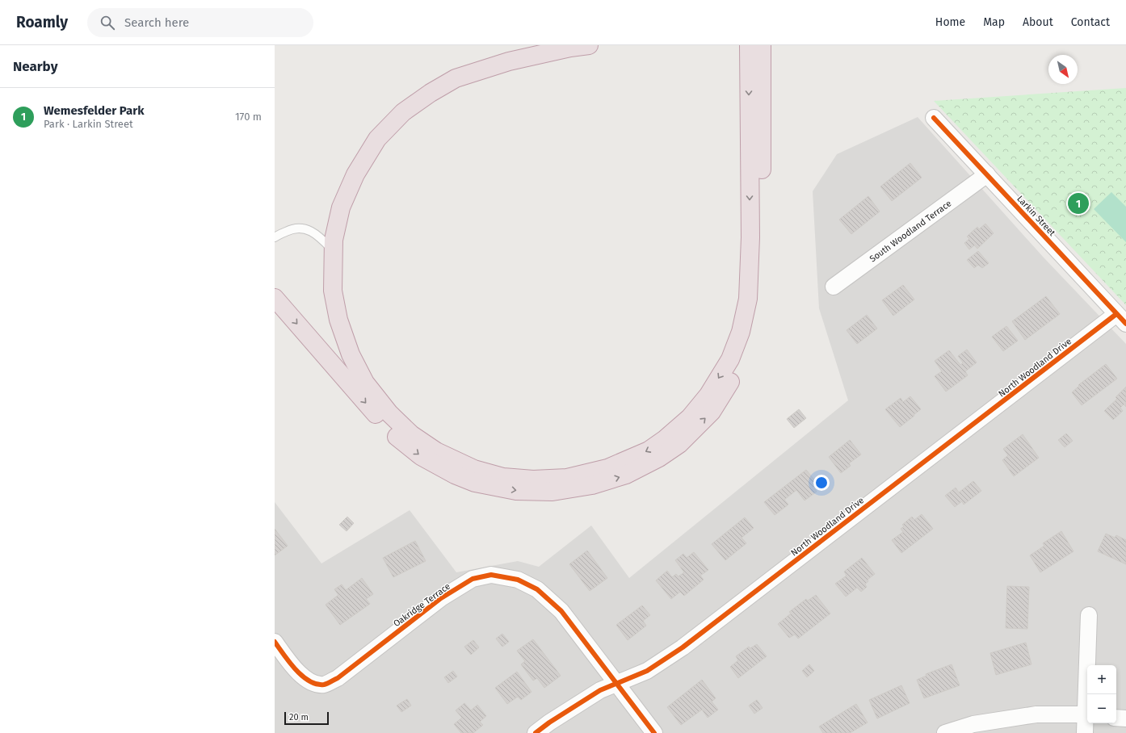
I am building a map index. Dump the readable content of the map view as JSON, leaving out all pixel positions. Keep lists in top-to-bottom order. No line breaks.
{"streets":{"street":["Larkin Street","South Woodland Terrace","North Woodland Drive","Oakridge Terrace"]},"crossings":[["Larkin Street","South Woodland Terrace"],["Larkin Street","North Woodland Drive"],["North Woodland Drive","Oakridge Terrace"]],"scale_bar":"20 m","north":"bottom right","page":{"header":"Roamly","search":"Search here","nav":["Home","Map","About","Contact"],"heading":"Nearby","list":[{"mark":"1","name":"Wemesfelder Park","note":"Park · Larkin Street","value":"170 m"}],"pins":"1","map_buttons":["+","−"],"scale":"20 m"}}
